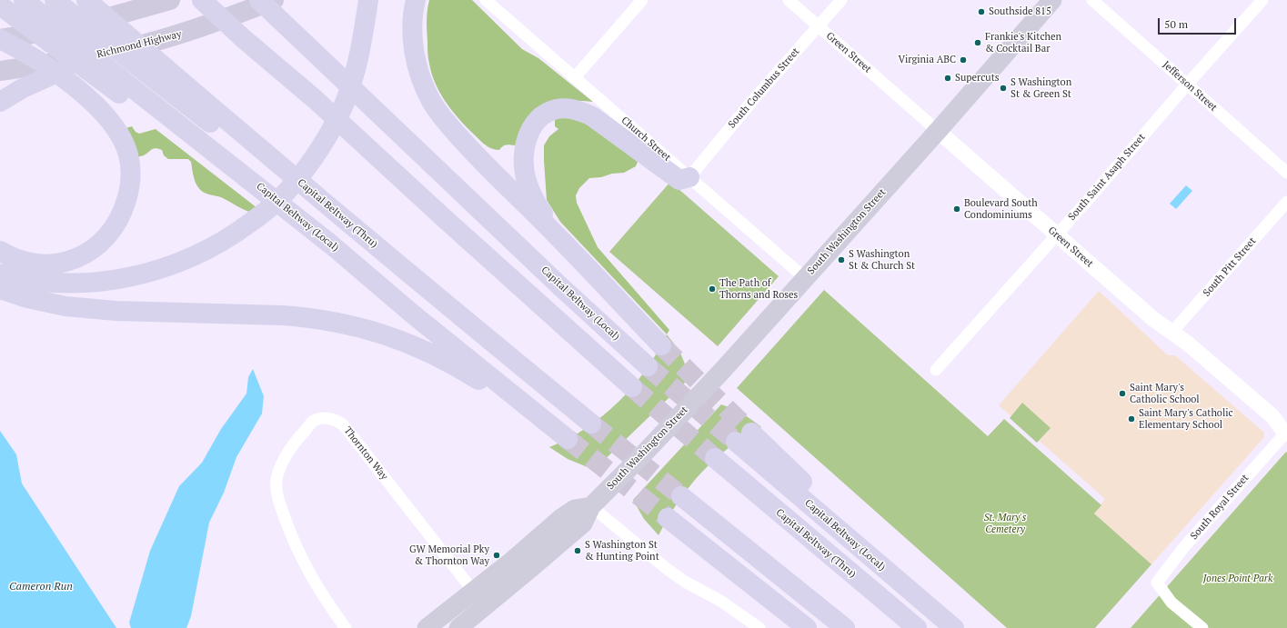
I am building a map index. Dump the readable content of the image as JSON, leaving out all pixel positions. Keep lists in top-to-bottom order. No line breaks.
{"streets":{"highway":["Richmond Highway","Capital Beltway (Thru)","Capital Beltway (Local)"],"main road":["South Washington Street"],"street":["Green Street","Jefferson Street","South Columbus Street","Church Street","South Saint Asaph Street","South Pitt Street","Thornton Way","South Royal Street"]},"crossings":[["Green Street","South Columbus Street"],["Green Street","South Saint Asaph Street"],["Green Street","South Washington Street"],["Green Street","South Pitt Street"],["Green Street","South Royal Street"],["Jefferson Street","South Saint Asaph Street"],["South Columbus Street","Church Street"],["Church Street","South Washington Street"]],"water":["Cameron Run"],"parks":["St. Mary's Cemetery","Jones Point Park"],"places":["Southside 815","Frankie's Kitchen & Cocktail Bar","Virginia ABC","Supercuts","S Washington St & Green St","Boulevard South Condominiums","S Washington St & Church St","The Path of Thorns and Roses","Saint Mary's Catholic School","Saint Mary's Catholic Elementary School","S Washington St & Hunting Point","GW Memorial Pky & Thornton Way"],"scale_bar":"50 m"}
